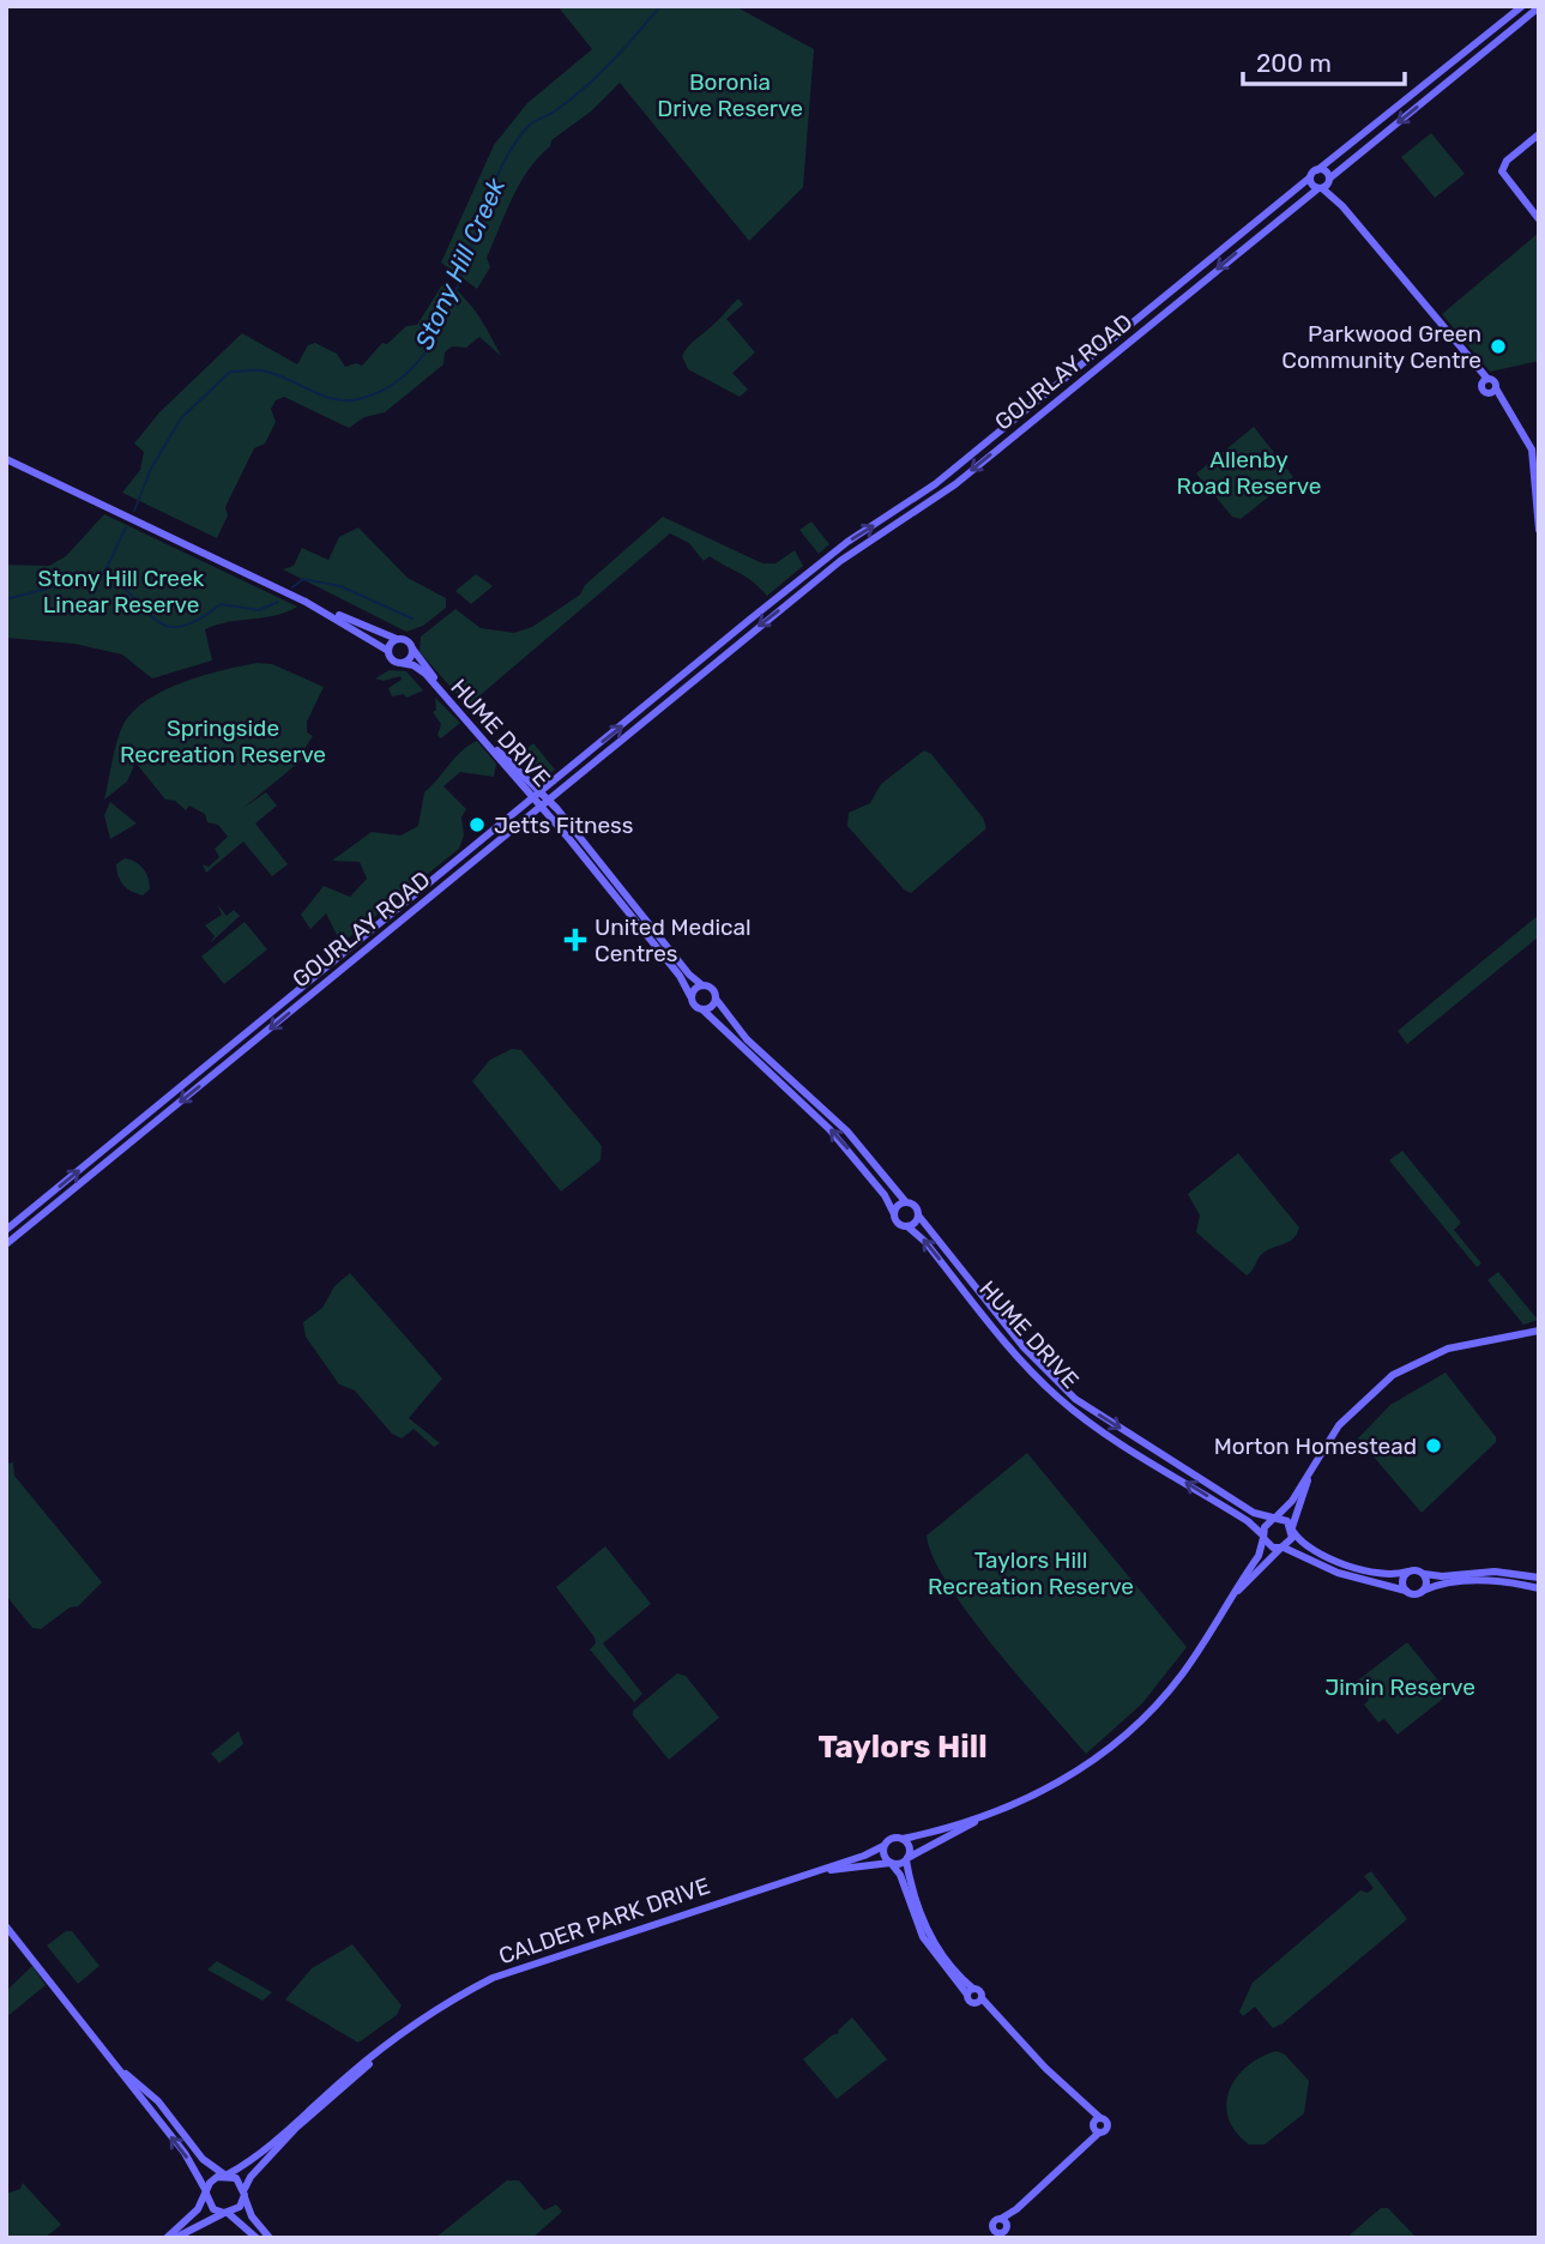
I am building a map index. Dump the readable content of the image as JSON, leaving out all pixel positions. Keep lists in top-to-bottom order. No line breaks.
{"streets":{"street":["GOURLAY ROAD","HUME DRIVE","CALDER PARK DRIVE"]},"crossings":[["GOURLAY ROAD","HUME DRIVE"]],"districts":["Taylors Hill"],"water":["Stony Hill Creek"],"parks":["Boronia Drive Reserve","Allenby Road Reserve","Stony Hill Creek Linear Reserve","Springside Recreation Reserve","Taylors Hill Recreation Reserve","Jimin Reserve"],"places":{"other":["Parkwood Green Community Centre","Jetts Fitness","Morton Homestead"],"health":["United Medical Centres"]},"scale_bar":"200 m"}
